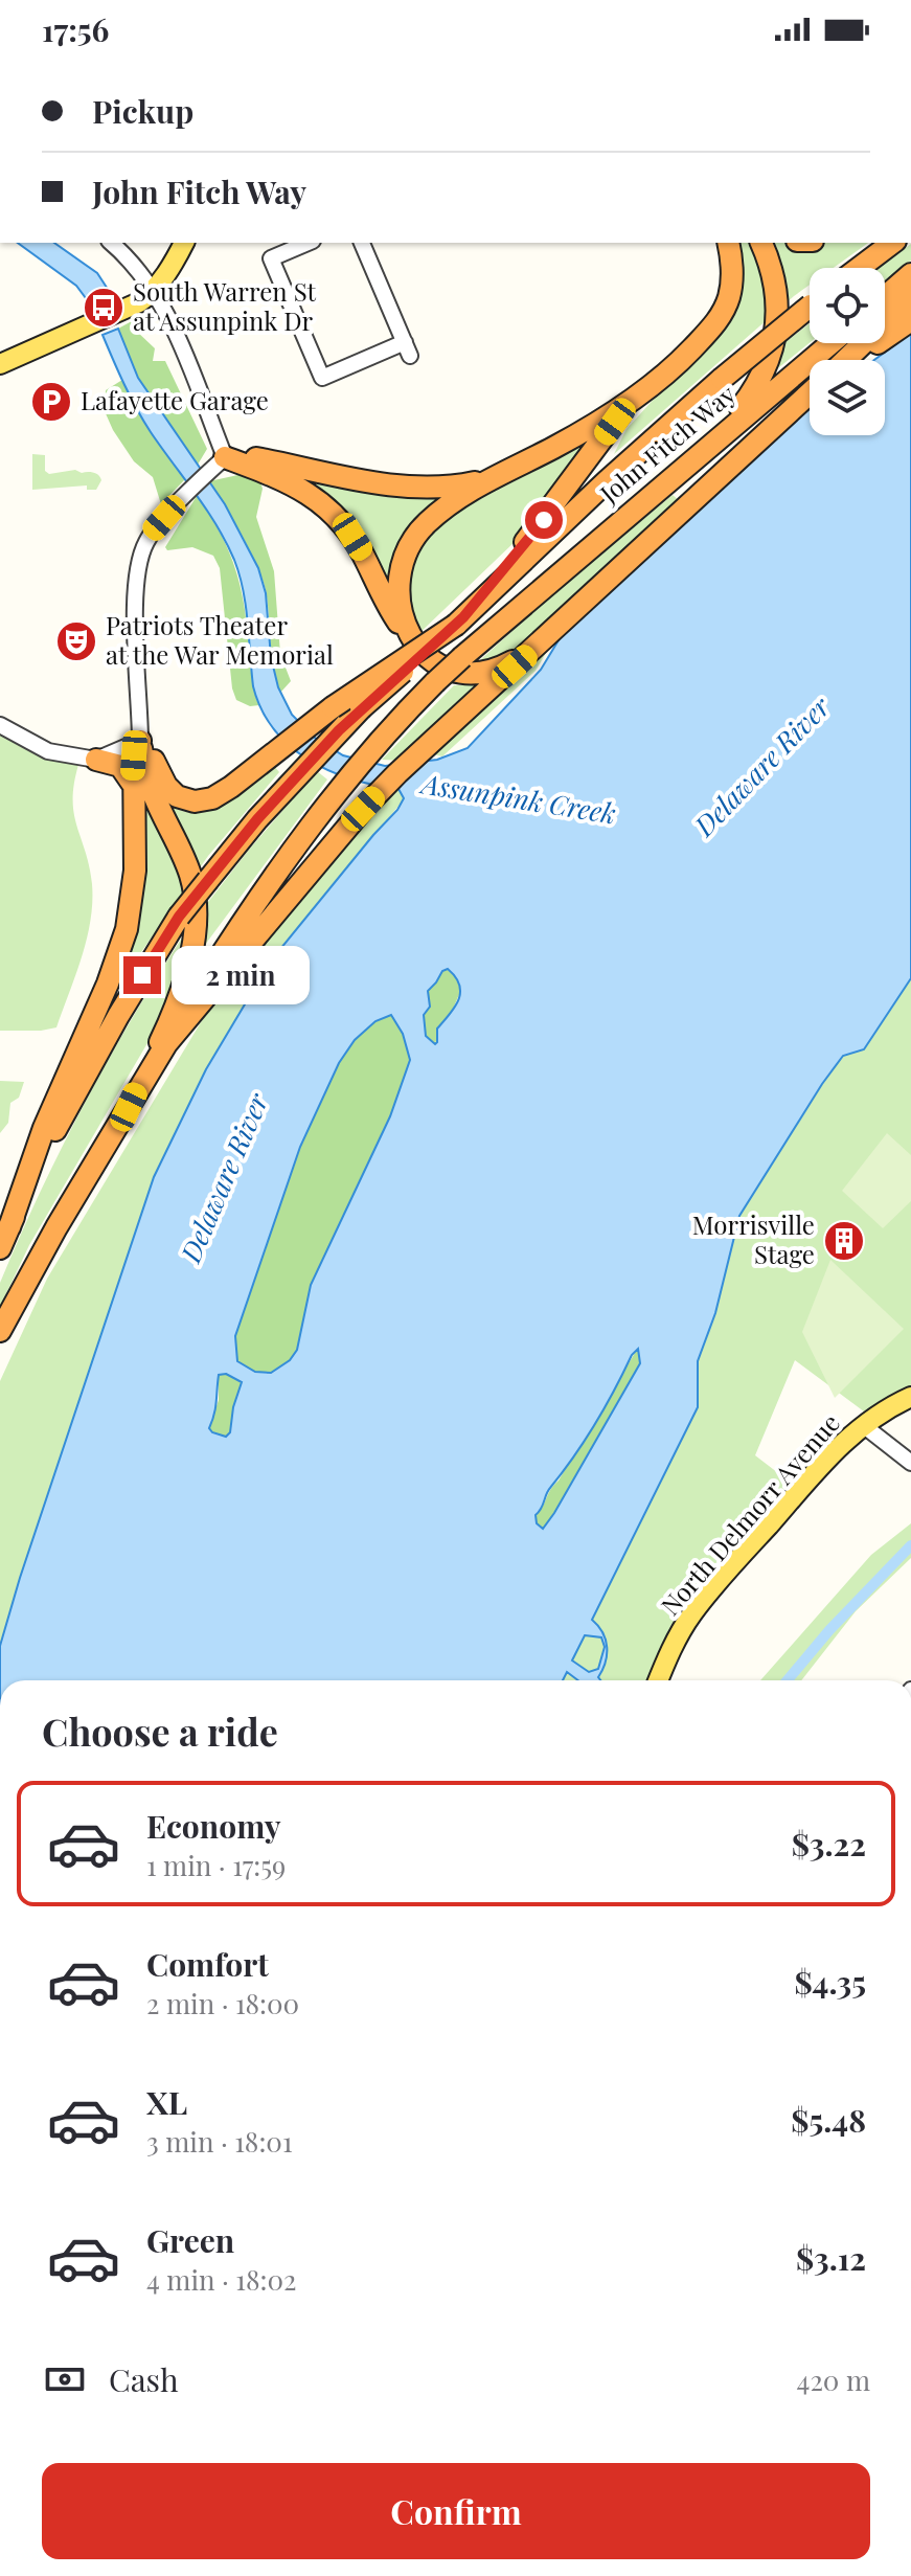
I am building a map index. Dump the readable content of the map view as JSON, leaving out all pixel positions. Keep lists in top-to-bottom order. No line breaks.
{"streets":{"highway":["John Fitch Way"],"main road":["North Delmorr Avenue"]},"water":["Delaware River","Assunpink Creek"],"places":{"bus stop":["South Warren St at Assunpink Dr"],"parking":["Lafayette Garage"],"theatre":["Patriots Theater at the War Memorial"],"building":["Morrisville Stage"]},"page":{"status":"17:56","banner":["Pickup","John Fitch Way"],"bubble":"2 min","heading":"Choose a ride","list":[{"name":"Economy","note":"1 min · 17:59","value":"$3.22"},{"name":"Comfort","note":"2 min · 18:00","value":"$4.35"},{"name":"XL","note":"3 min · 18:01","value":"$5.48"},{"name":"Green","note":"4 min · 18:02","value":"$3.12"}],"pay":["Cash","420 m"],"buttons":"Confirm"}}
